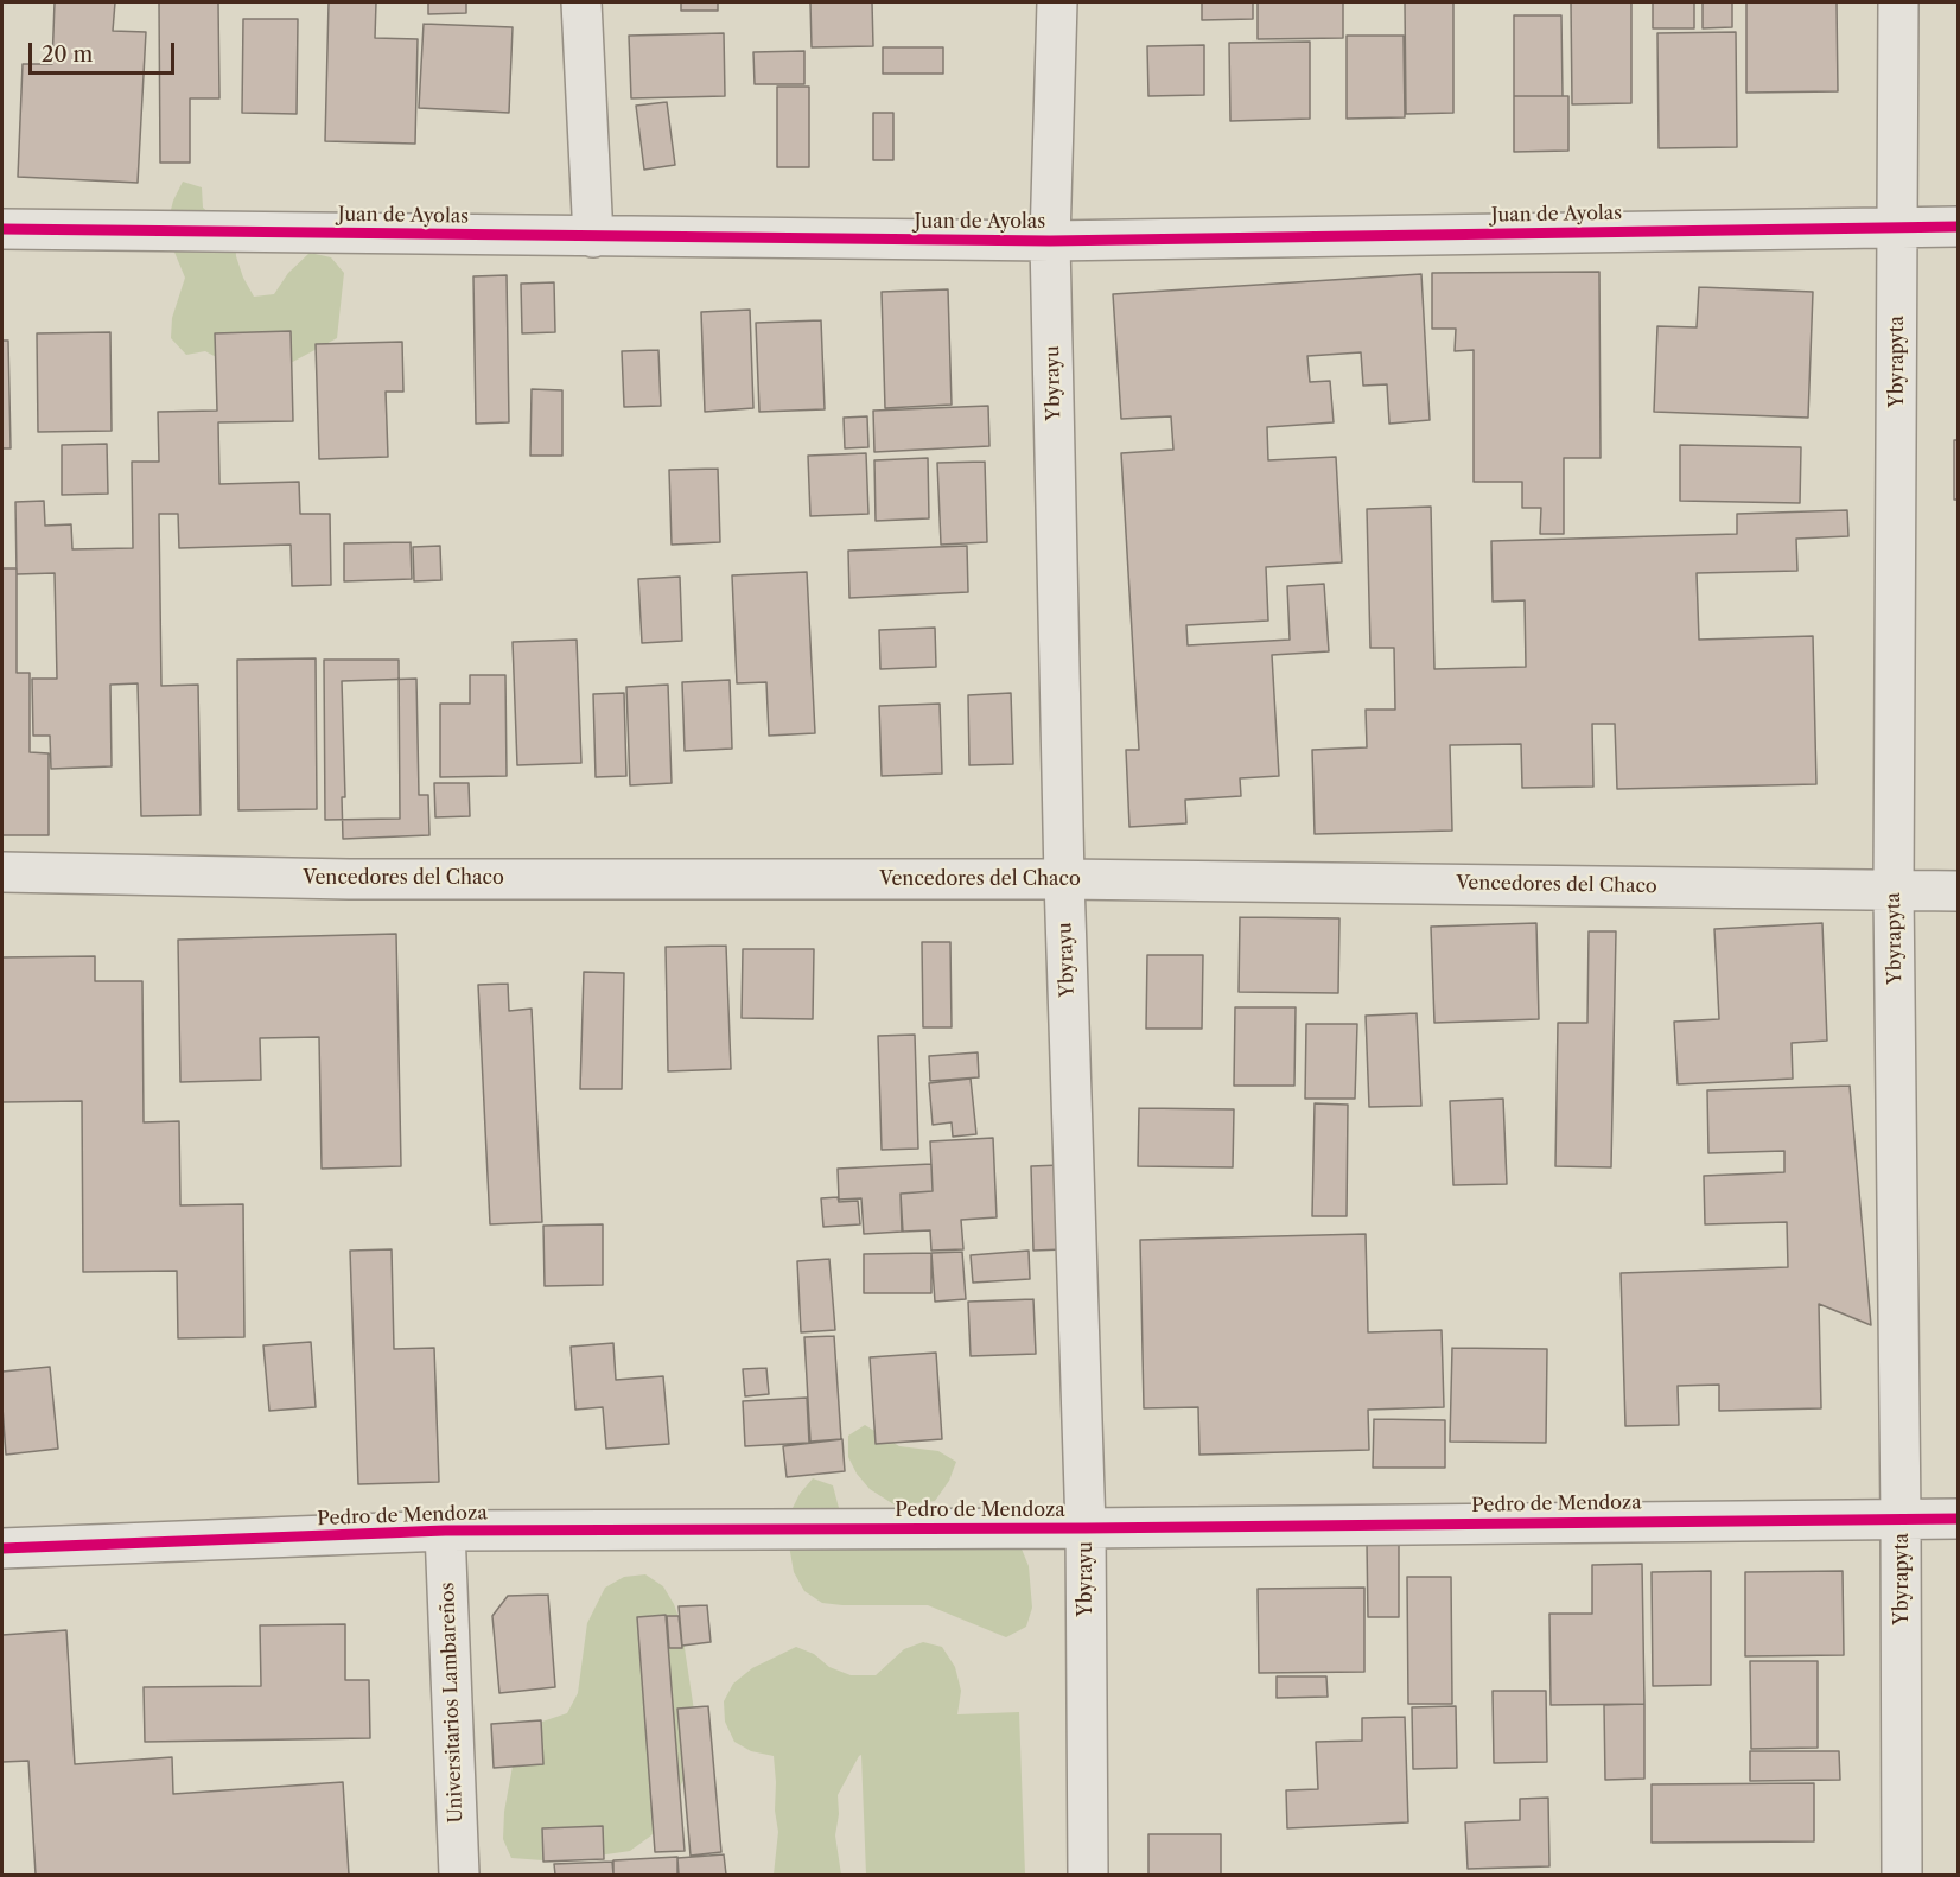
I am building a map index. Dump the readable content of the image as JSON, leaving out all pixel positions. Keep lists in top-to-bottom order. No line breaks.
{"streets":{"street":["Juan de Ayolas","Ybyrapyta","Ybyrayu","Vencedores del Chaco","Pedro de Mendoza","Universitarios Lambareños"]},"crossings":[["Juan de Ayolas","Ybyrapyta"],["Juan de Ayolas","Ybyrayu"],["Ybyrapyta","Vencedores del Chaco"],["Ybyrapyta","Pedro de Mendoza"],["Ybyrayu","Vencedores del Chaco"],["Ybyrayu","Pedro de Mendoza"],["Pedro de Mendoza","Universitarios Lambareños"]],"scale_bar":"20 m"}
